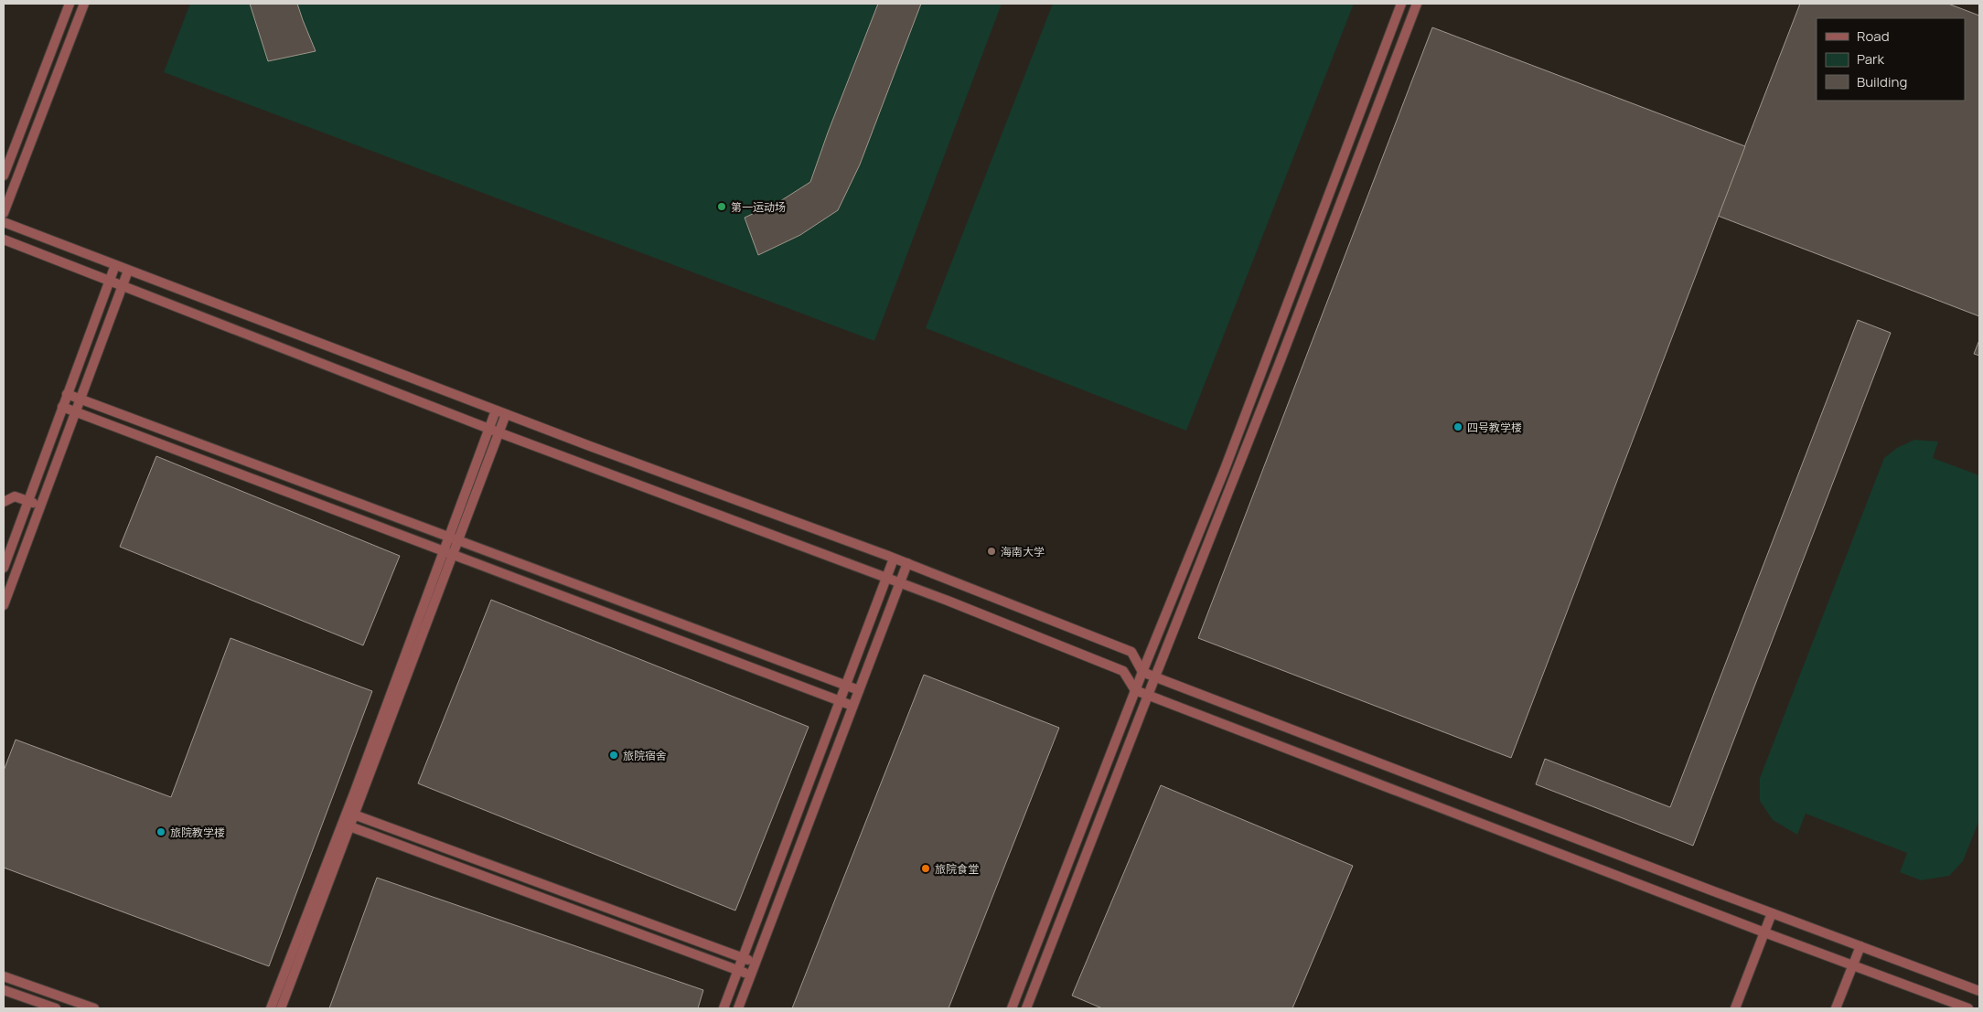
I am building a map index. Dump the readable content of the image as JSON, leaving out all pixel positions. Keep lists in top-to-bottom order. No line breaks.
{"places":["第一运动场","四号教学楼","海南大学","旅院宿舍","旅院教学楼","旅院食堂"],"legend":["Road","Park","Building"]}
